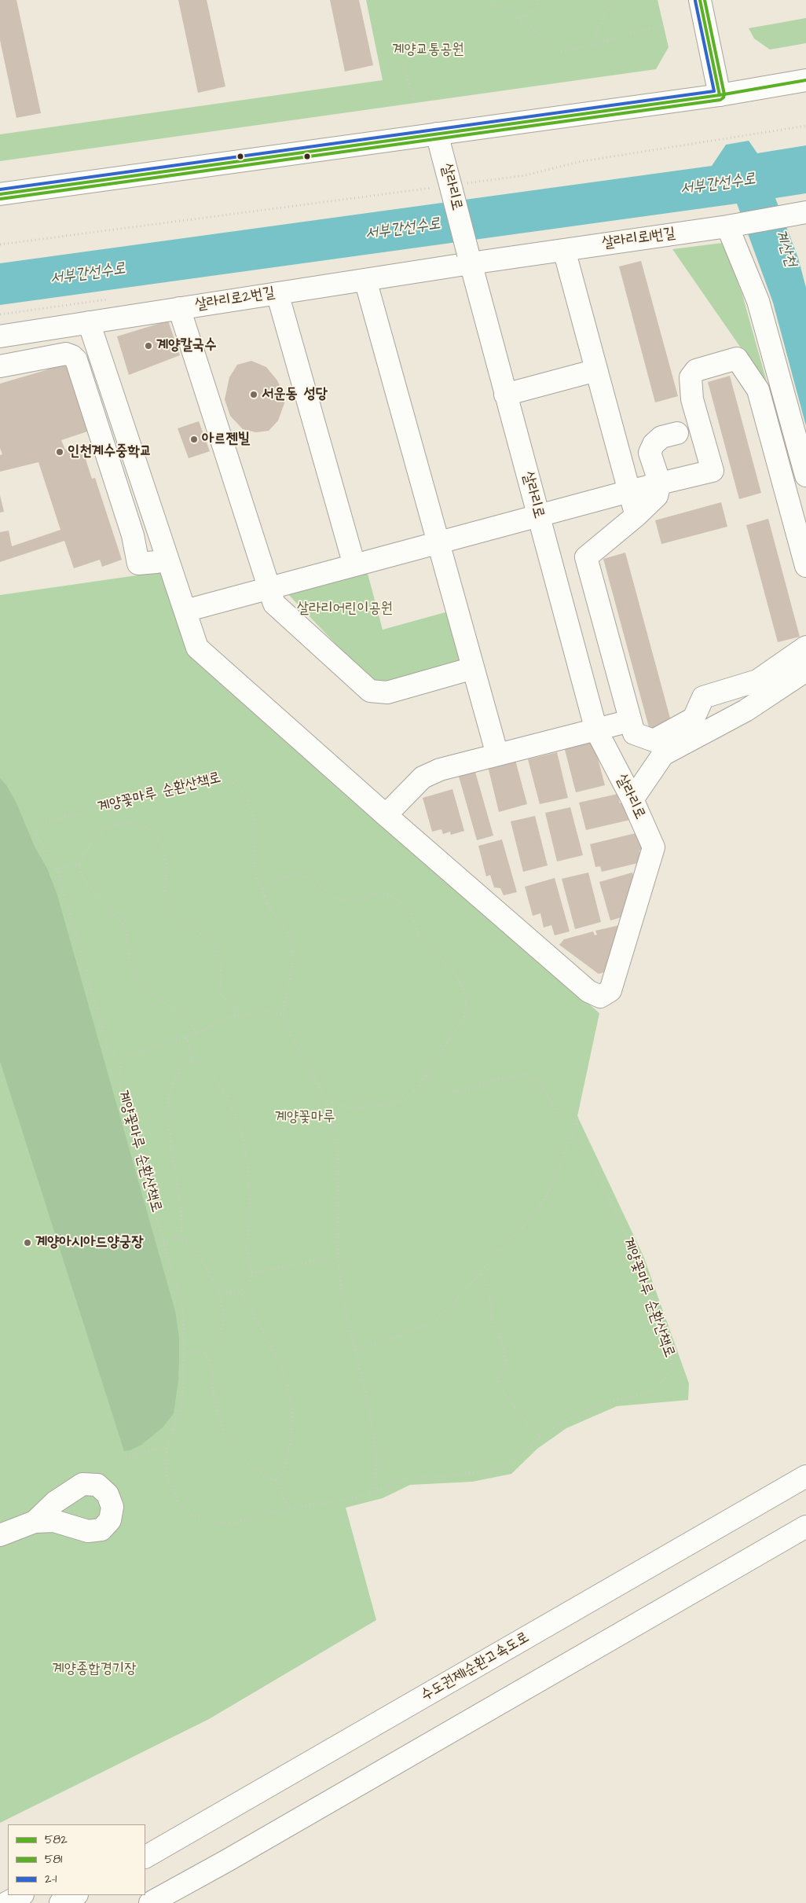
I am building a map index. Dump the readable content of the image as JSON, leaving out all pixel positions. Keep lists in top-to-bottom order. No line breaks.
{"streets":{"main road":["살라리로","살라리로1번길","살라리로2번길","수도권제1순환고속도로"],"path":["계양꽃마루 순환산책로"]},"crossings":[["살라리로","살라리로1번길"],["살라리로","살라리로2번길"],["살라리로1번길","살라리로2번길"]],"water":["서부간선수로","계산천"],"parks":["계양교통공원","살라리어린이공원","계양꽃마루","계양종합경기장"],"places":["계양칼국수","서운동 성당","아르젠빌","인천계수중학교","계양아시아드양궁장"],"lines":["transit line 582","transit line 581","transit line 2-1"],"legend":["582","581","2-1"]}
